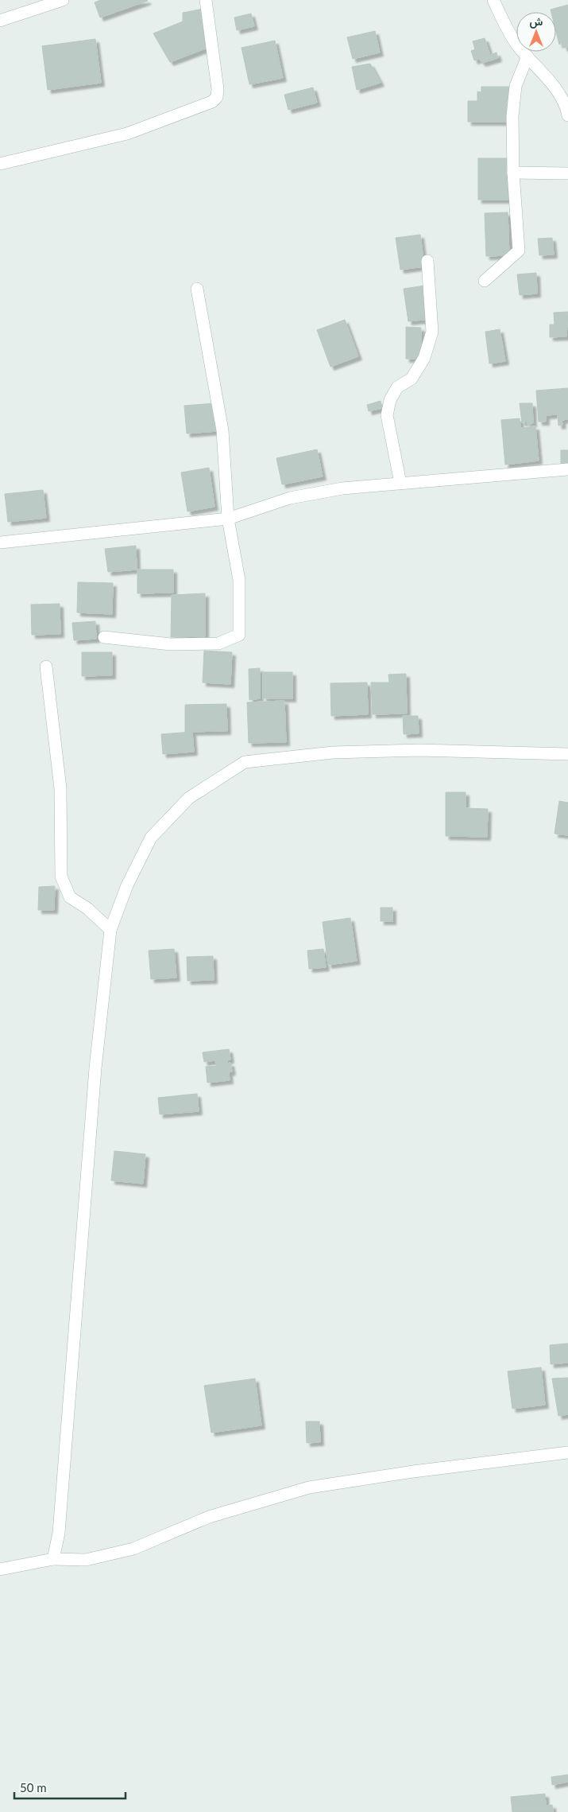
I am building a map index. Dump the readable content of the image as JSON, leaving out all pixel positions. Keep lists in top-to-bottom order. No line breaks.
{"scale_bar":"50 m","north":"top"}
